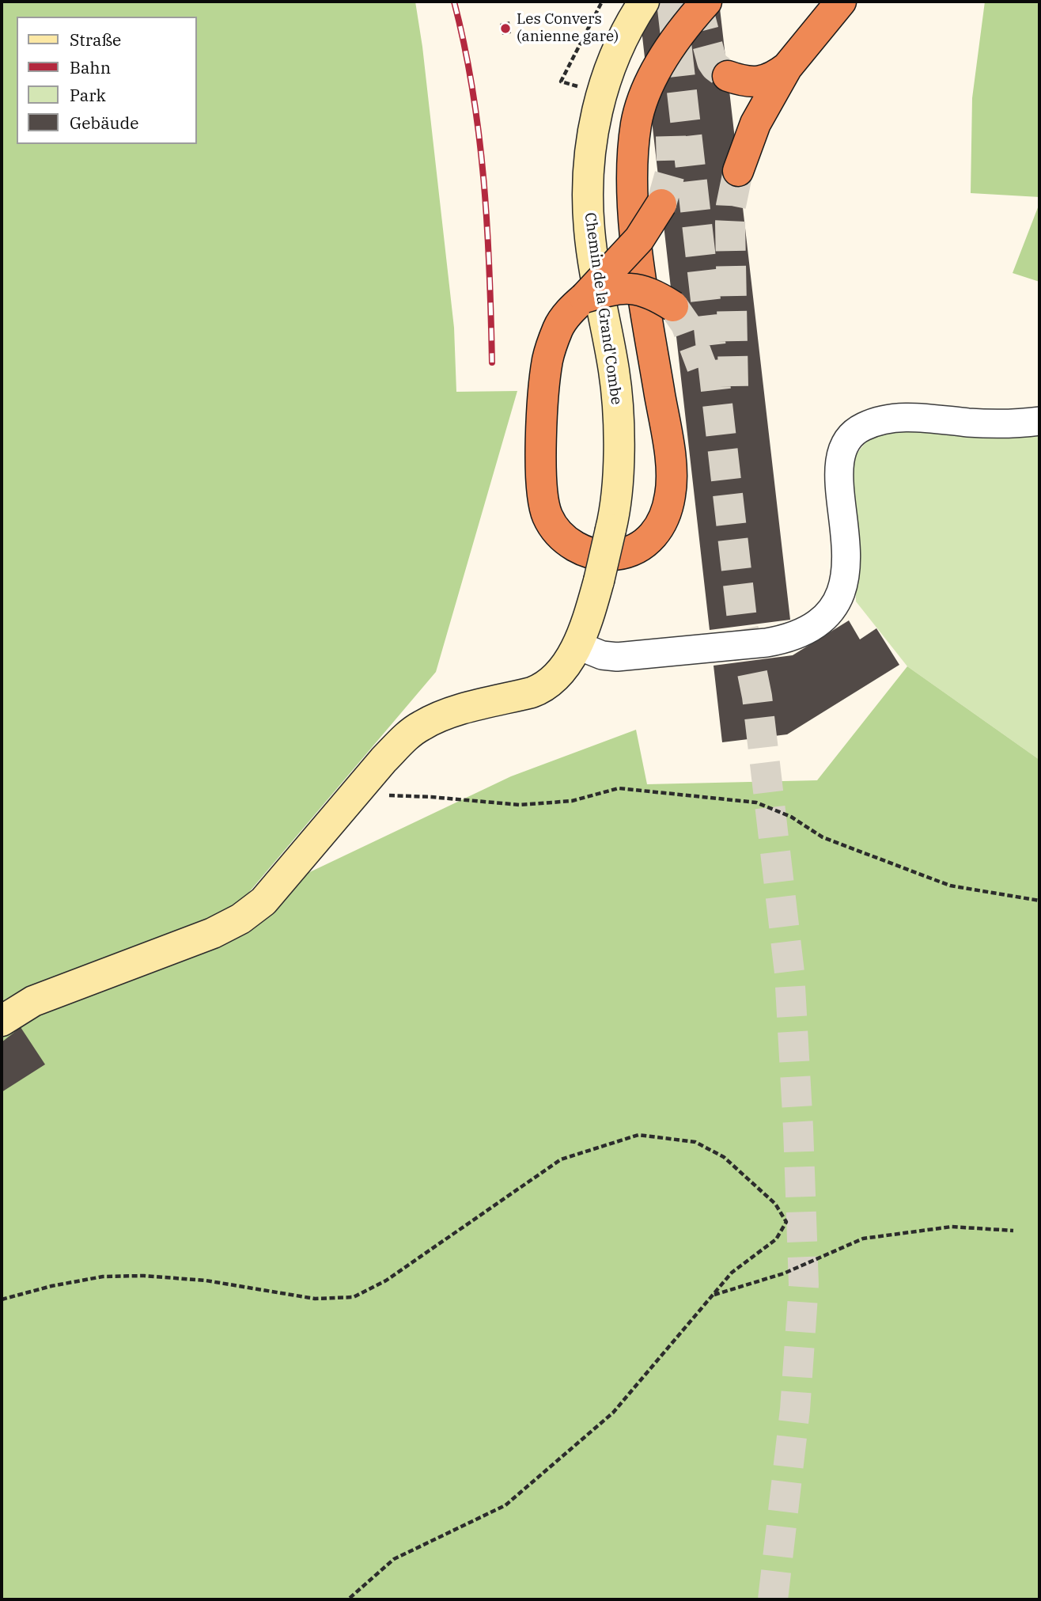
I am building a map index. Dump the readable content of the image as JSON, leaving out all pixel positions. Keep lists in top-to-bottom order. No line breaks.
{"streets":{"street":["Chemin de la Grand'Combe"]},"places":["Les Convers (anienne gare)"],"legend":["Straße","Bahn","Park","Gebäude"]}
